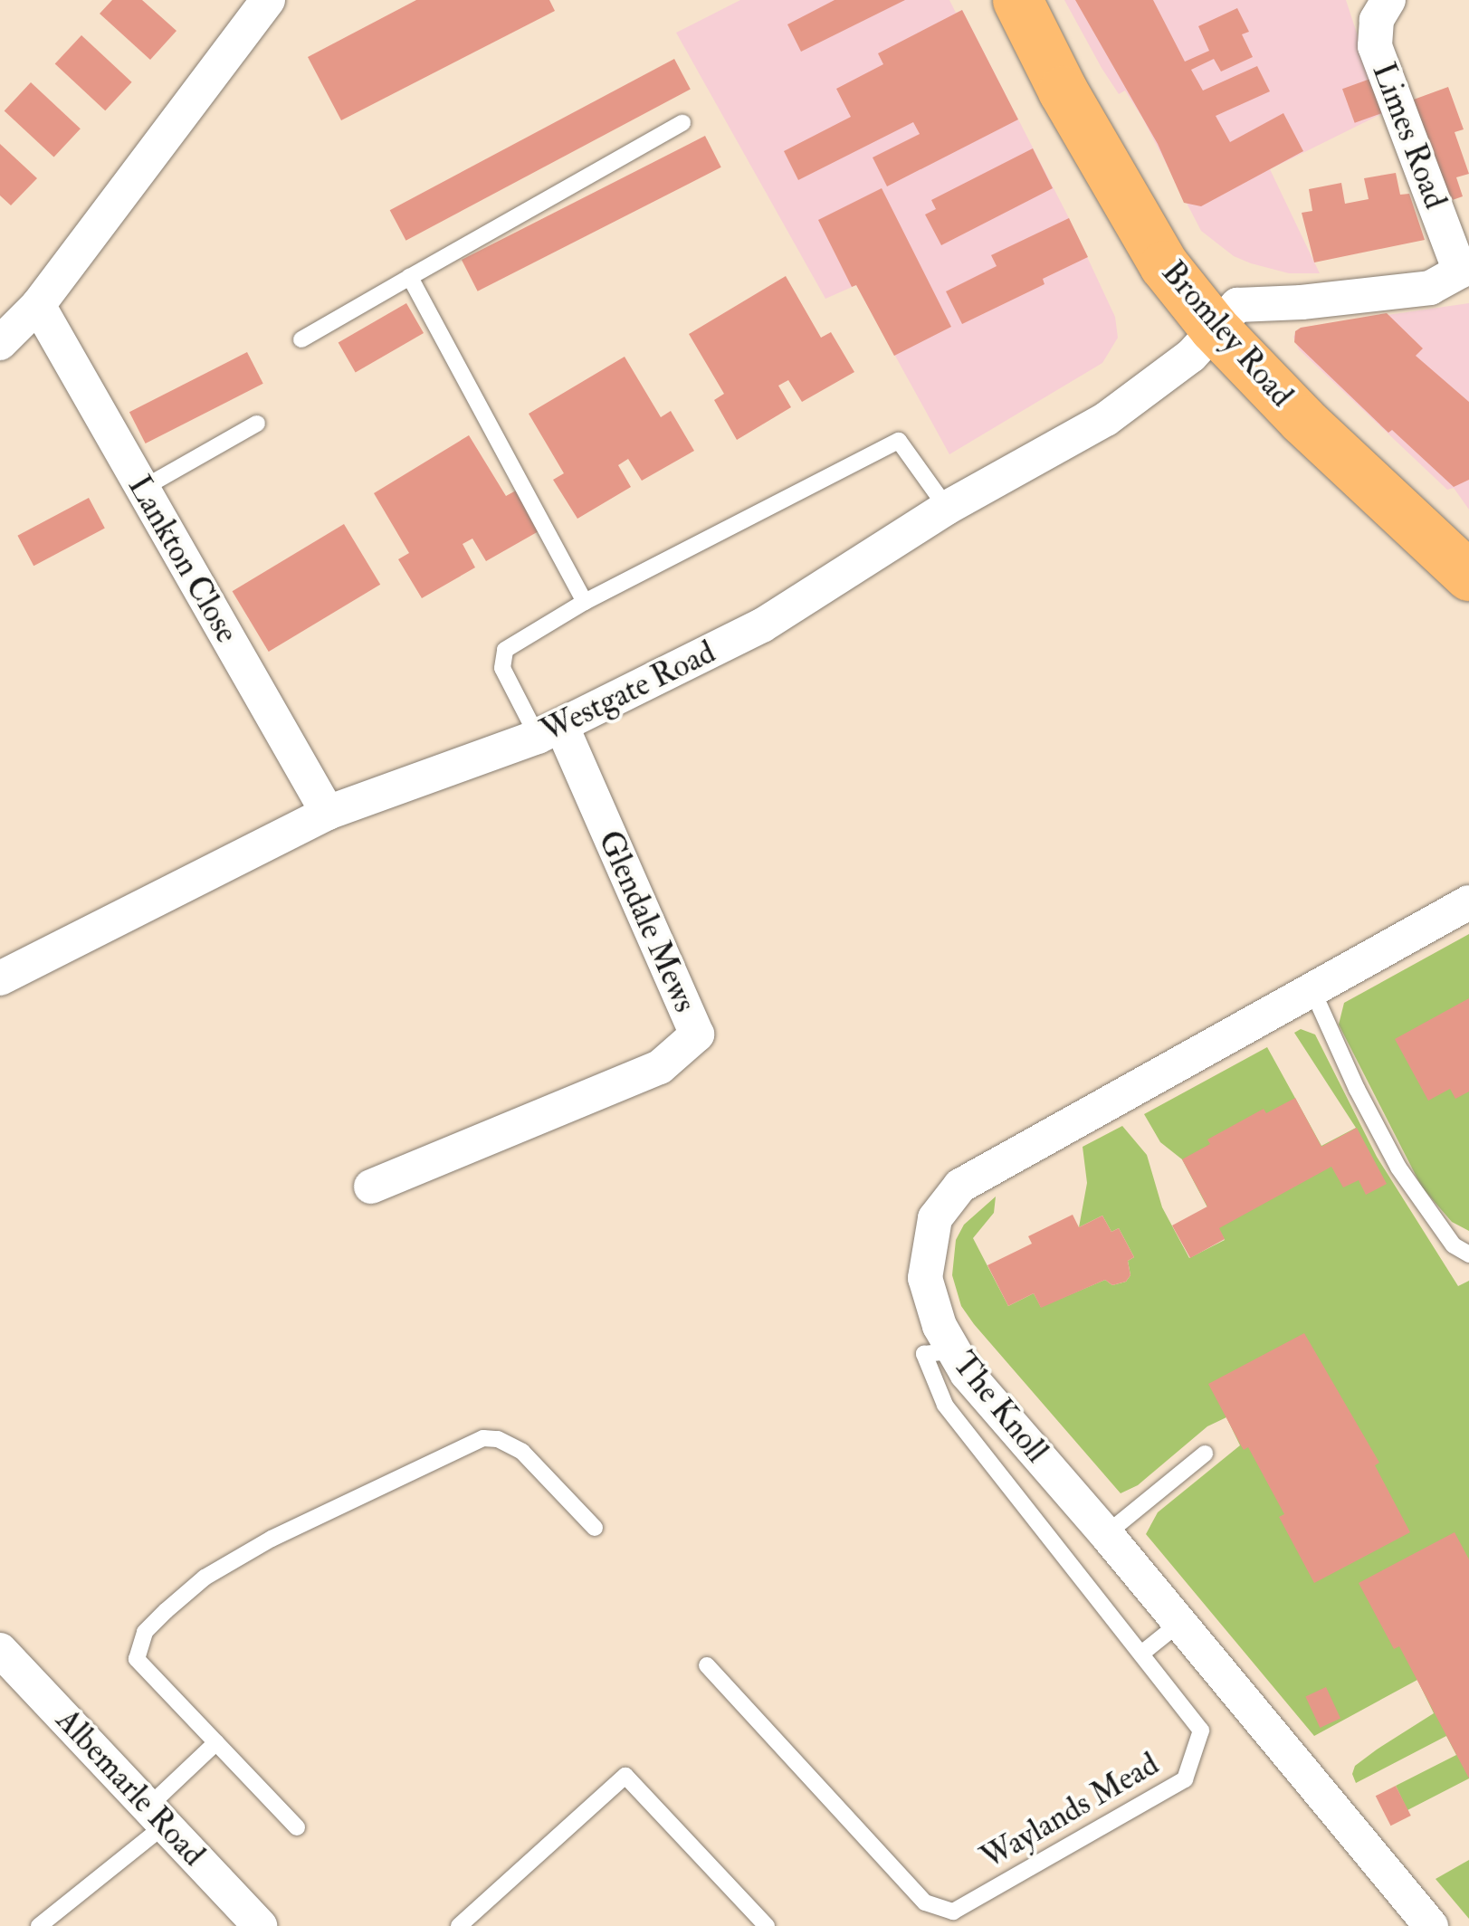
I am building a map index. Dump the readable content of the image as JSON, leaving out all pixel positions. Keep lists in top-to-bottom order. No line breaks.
{"streets":{"main road":["Bromley Road"],"street":["Limes Road","Lankton Close","Westgate Road","Glendale Mews","The Knoll","Albemarle Road"],"lane":["Waylands Mead"]},"crossings":[["Limes Road","Westgate Road"],["Bromley Road","Westgate Road"],["Lankton Close","Westgate Road"],["Westgate Road","Glendale Mews"],["The Knoll","Waylands Mead"]]}
